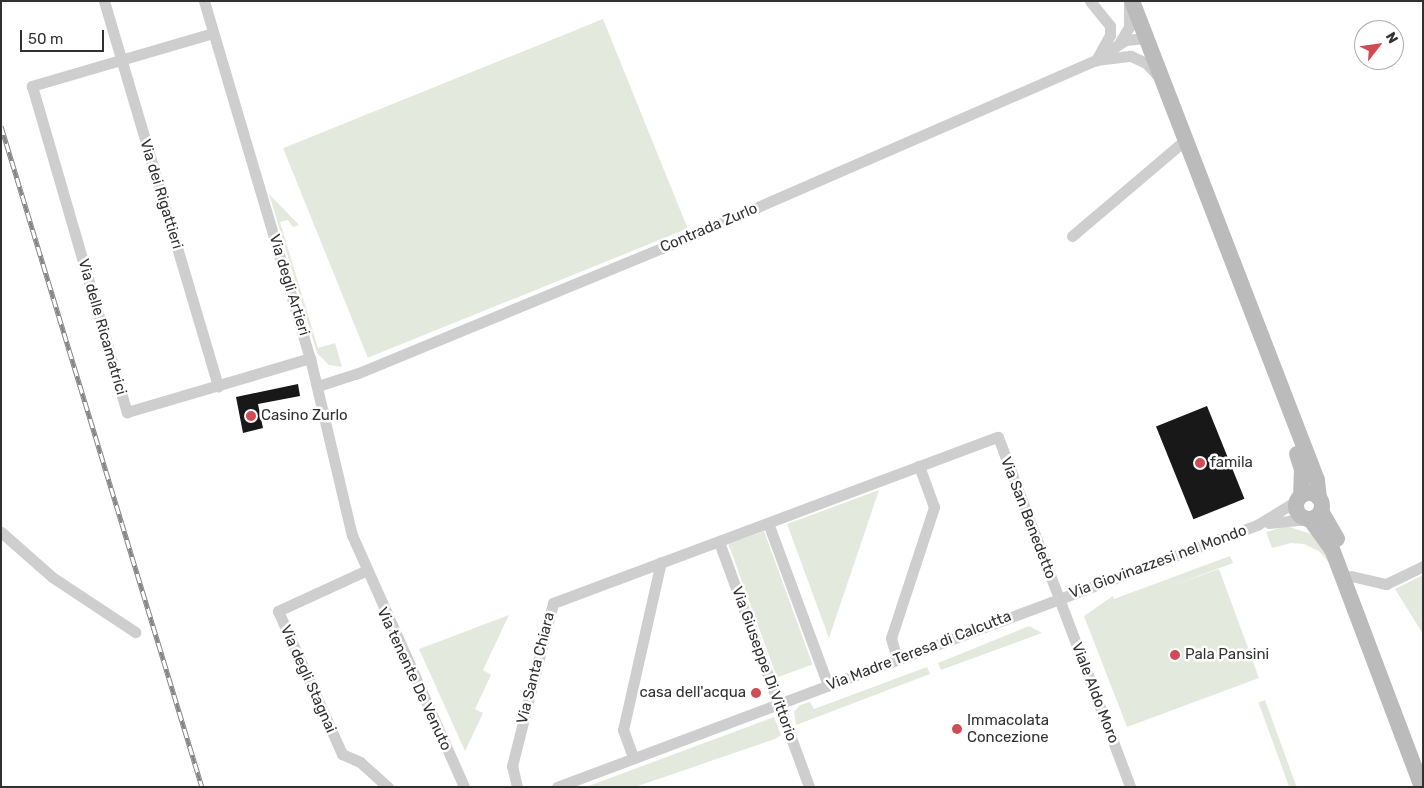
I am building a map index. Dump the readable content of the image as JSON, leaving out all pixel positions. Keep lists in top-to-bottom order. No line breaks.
{"streets":{"street":["Via dei Rigattieri","Contrada Zurlo","Via degli Artieri","Via delle Ricamatrici","Via San Benedetto","Via Giovinazzesi nel Mondo","Via Madre Teresa di Calcutta","Via Giuseppe Di Vittorio","Via Santa Chiara","Via degli Stagnai","Via tenente De Venuto","Viale Aldo Moro"]},"crossings":[["Via dei Rigattieri","Via delle Ricamatrici"],["Contrada Zurlo","Via degli Artieri"],["Via degli Artieri","Via delle Ricamatrici"],["Via degli Artieri","Via degli Stagnai"],["Via degli Artieri","Via tenente De Venuto"],["Via San Benedetto","Via Giovinazzesi nel Mondo"],["Via San Benedetto","Via Madre Teresa di Calcutta"],["Via San Benedetto","Viale Aldo Moro"],["Via Giovinazzesi nel Mondo","Via Madre Teresa di Calcutta"],["Via Giovinazzesi nel Mondo","Viale Aldo Moro"],["Via Madre Teresa di Calcutta","Via Giuseppe Di Vittorio"],["Via Madre Teresa di Calcutta","Viale Aldo Moro"],["Via degli Stagnai","Via tenente De Venuto"]],"places":["Casino Zurlo","famila","Pala Pansini","casa dell'acqua","Immacolata Concezione"],"scale_bar":"50 m","north":"top right"}
